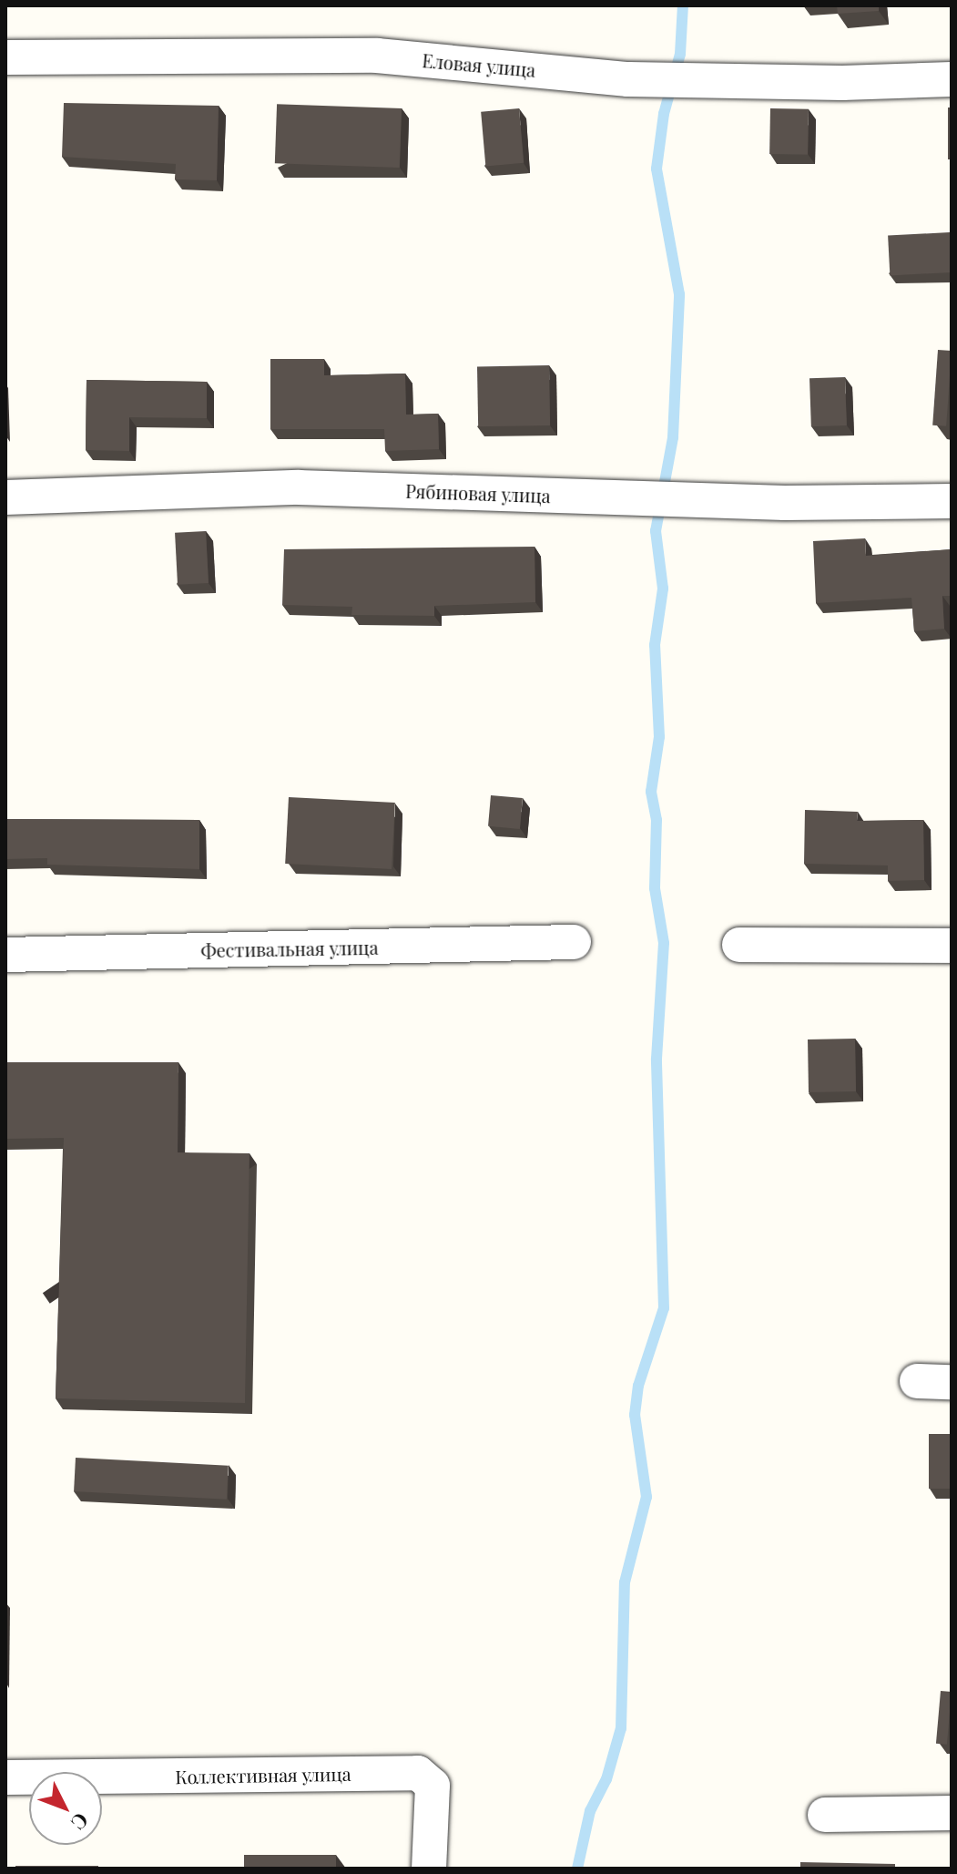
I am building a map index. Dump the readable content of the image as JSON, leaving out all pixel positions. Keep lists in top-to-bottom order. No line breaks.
{"streets":{"street":["Еловая улица","Рябиновая улица","Фестивальная улица","Коллективная улица"]},"north":"bottom right"}
